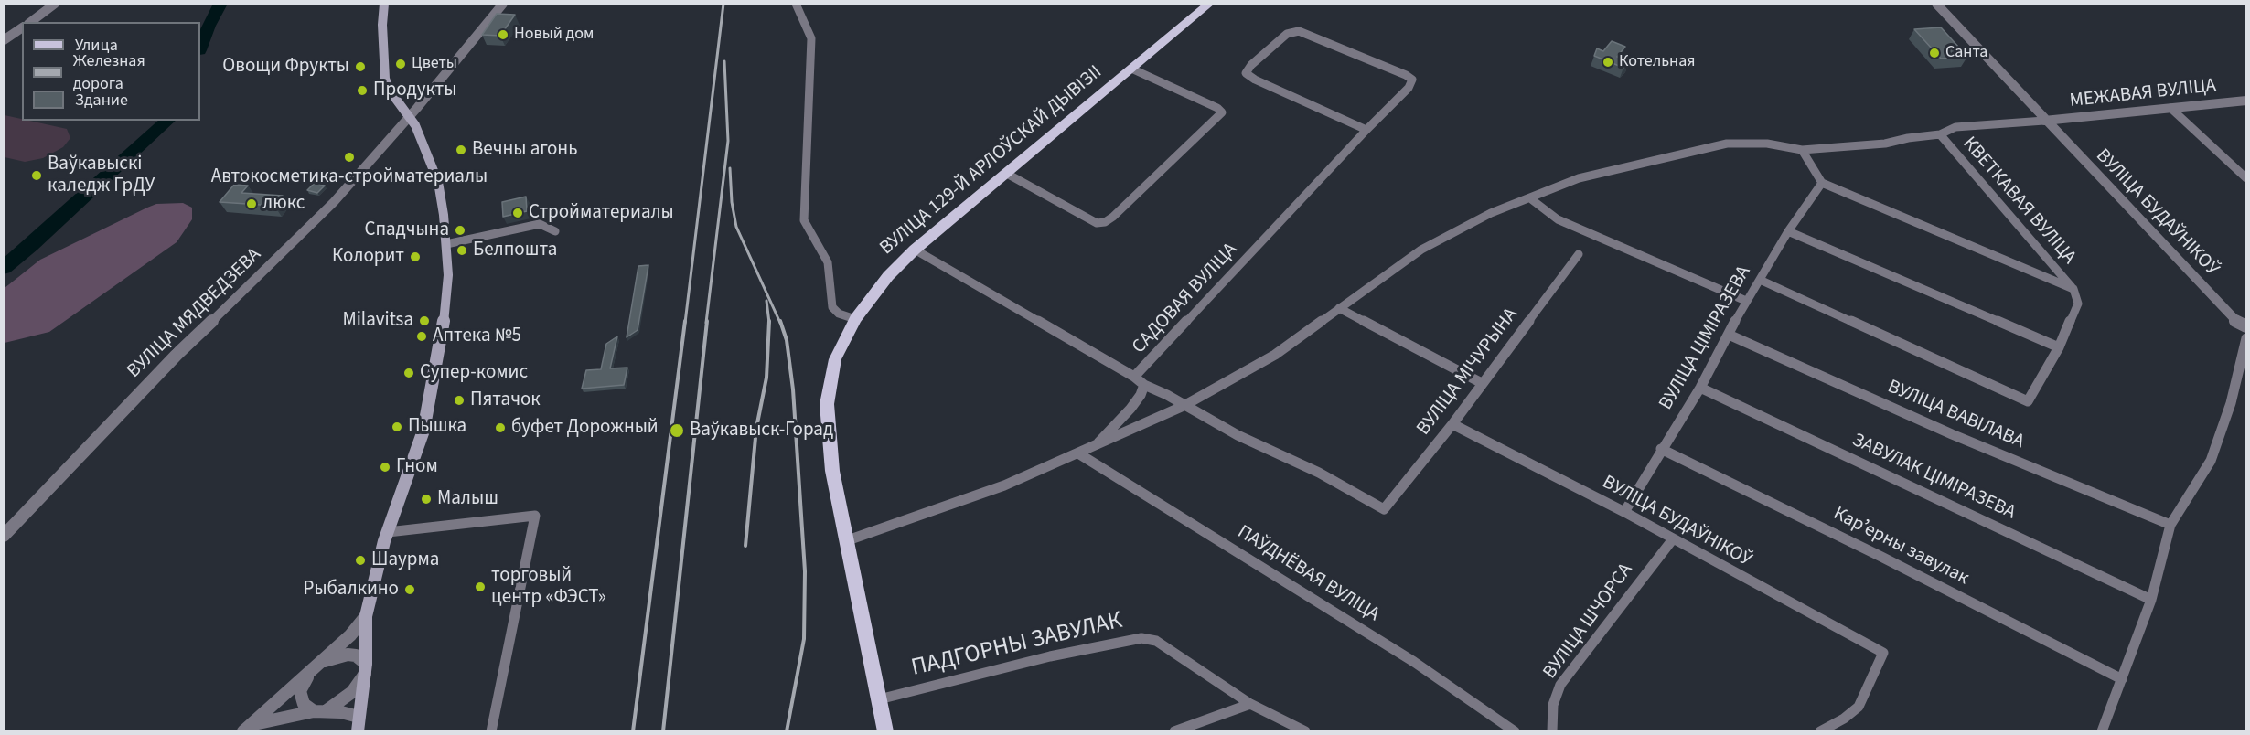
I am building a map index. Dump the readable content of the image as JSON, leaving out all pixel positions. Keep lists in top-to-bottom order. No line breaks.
{"streets":{"main road":["ВУЛІЦА 129-Й АРЛОЎСКАЙ ДЫВІЗІІ"],"street":["МЕЖАВАЯ ВУЛІЦА","КВЕТКАВАЯ ВУЛІЦА","ВУЛІЦА БУДАЎНІКОЎ","САДОВАЯ ВУЛІЦА","ВУЛІЦА МЯДВЕДЗЕВА","ВУЛІЦА ЦІМІРАЗЕВА","ВУЛІЦА МІЧУРЫНА","ВУЛІЦА ВАВІЛАВА","ЗАВУЛАК ЦІМІРАЗЕВА","Карʼерны завулак","ПАЎДНЁВАЯ ВУЛІЦА","ВУЛІЦА ШЧОРСА","ПАДГОРНЫ ЗАВУЛАК"]},"crossings":[["МЕЖАВАЯ ВУЛІЦА","КВЕТКАВАЯ ВУЛІЦА"],["МЕЖАВАЯ ВУЛІЦА","ВУЛІЦА БУДАЎНІКОЎ"],["ВУЛІЦА 129-Й АРЛОЎСКАЙ ДЫВІЗІІ","САДОВАЯ ВУЛІЦА"],["ВУЛІЦА 129-Й АРЛОЎСКАЙ ДЫВІЗІІ","ПАДГОРНЫ ЗАВУЛАК"],["КВЕТКАВАЯ ВУЛІЦА","ВУЛІЦА БУДАЎНІКОЎ"],["ВУЛІЦА БУДАЎНІКОЎ","ВУЛІЦА ЦІМІРАЗЕВА"],["ВУЛІЦА БУДАЎНІКОЎ","ВУЛІЦА МІЧУРЫНА"],["ВУЛІЦА БУДАЎНІКОЎ","ВУЛІЦА ШЧОРСА"],["ВУЛІЦА ЦІМІРАЗЕВА","ВУЛІЦА ВАВІЛАВА"],["ВУЛІЦА ЦІМІРАЗЕВА","ЗАВУЛАК ЦІМІРАЗЕВА"],["ВУЛІЦА ЦІМІРАЗЕВА","Карʼерны завулак"]],"places":["Новый дом","Санта","Котельная","Цветы","Овощи Фрукты","Продукты","Вечны агонь","Автокосметика-стройматериалы","Ваўкавыскі каледж ГрДУ","люкс","Стройматериалы","Спадчына","Белпошта","Колорит","Milavitsa","Аптека №5","Супер-комис","Пятачок","Пышка","буфет Дорожный","Ваўкавыск-Горад","Гном","Малыш","Шаурма","торговый центр «ФЭСТ»","Рыбалкино"],"legend":["Улица","Железная дорога","Здание"]}
